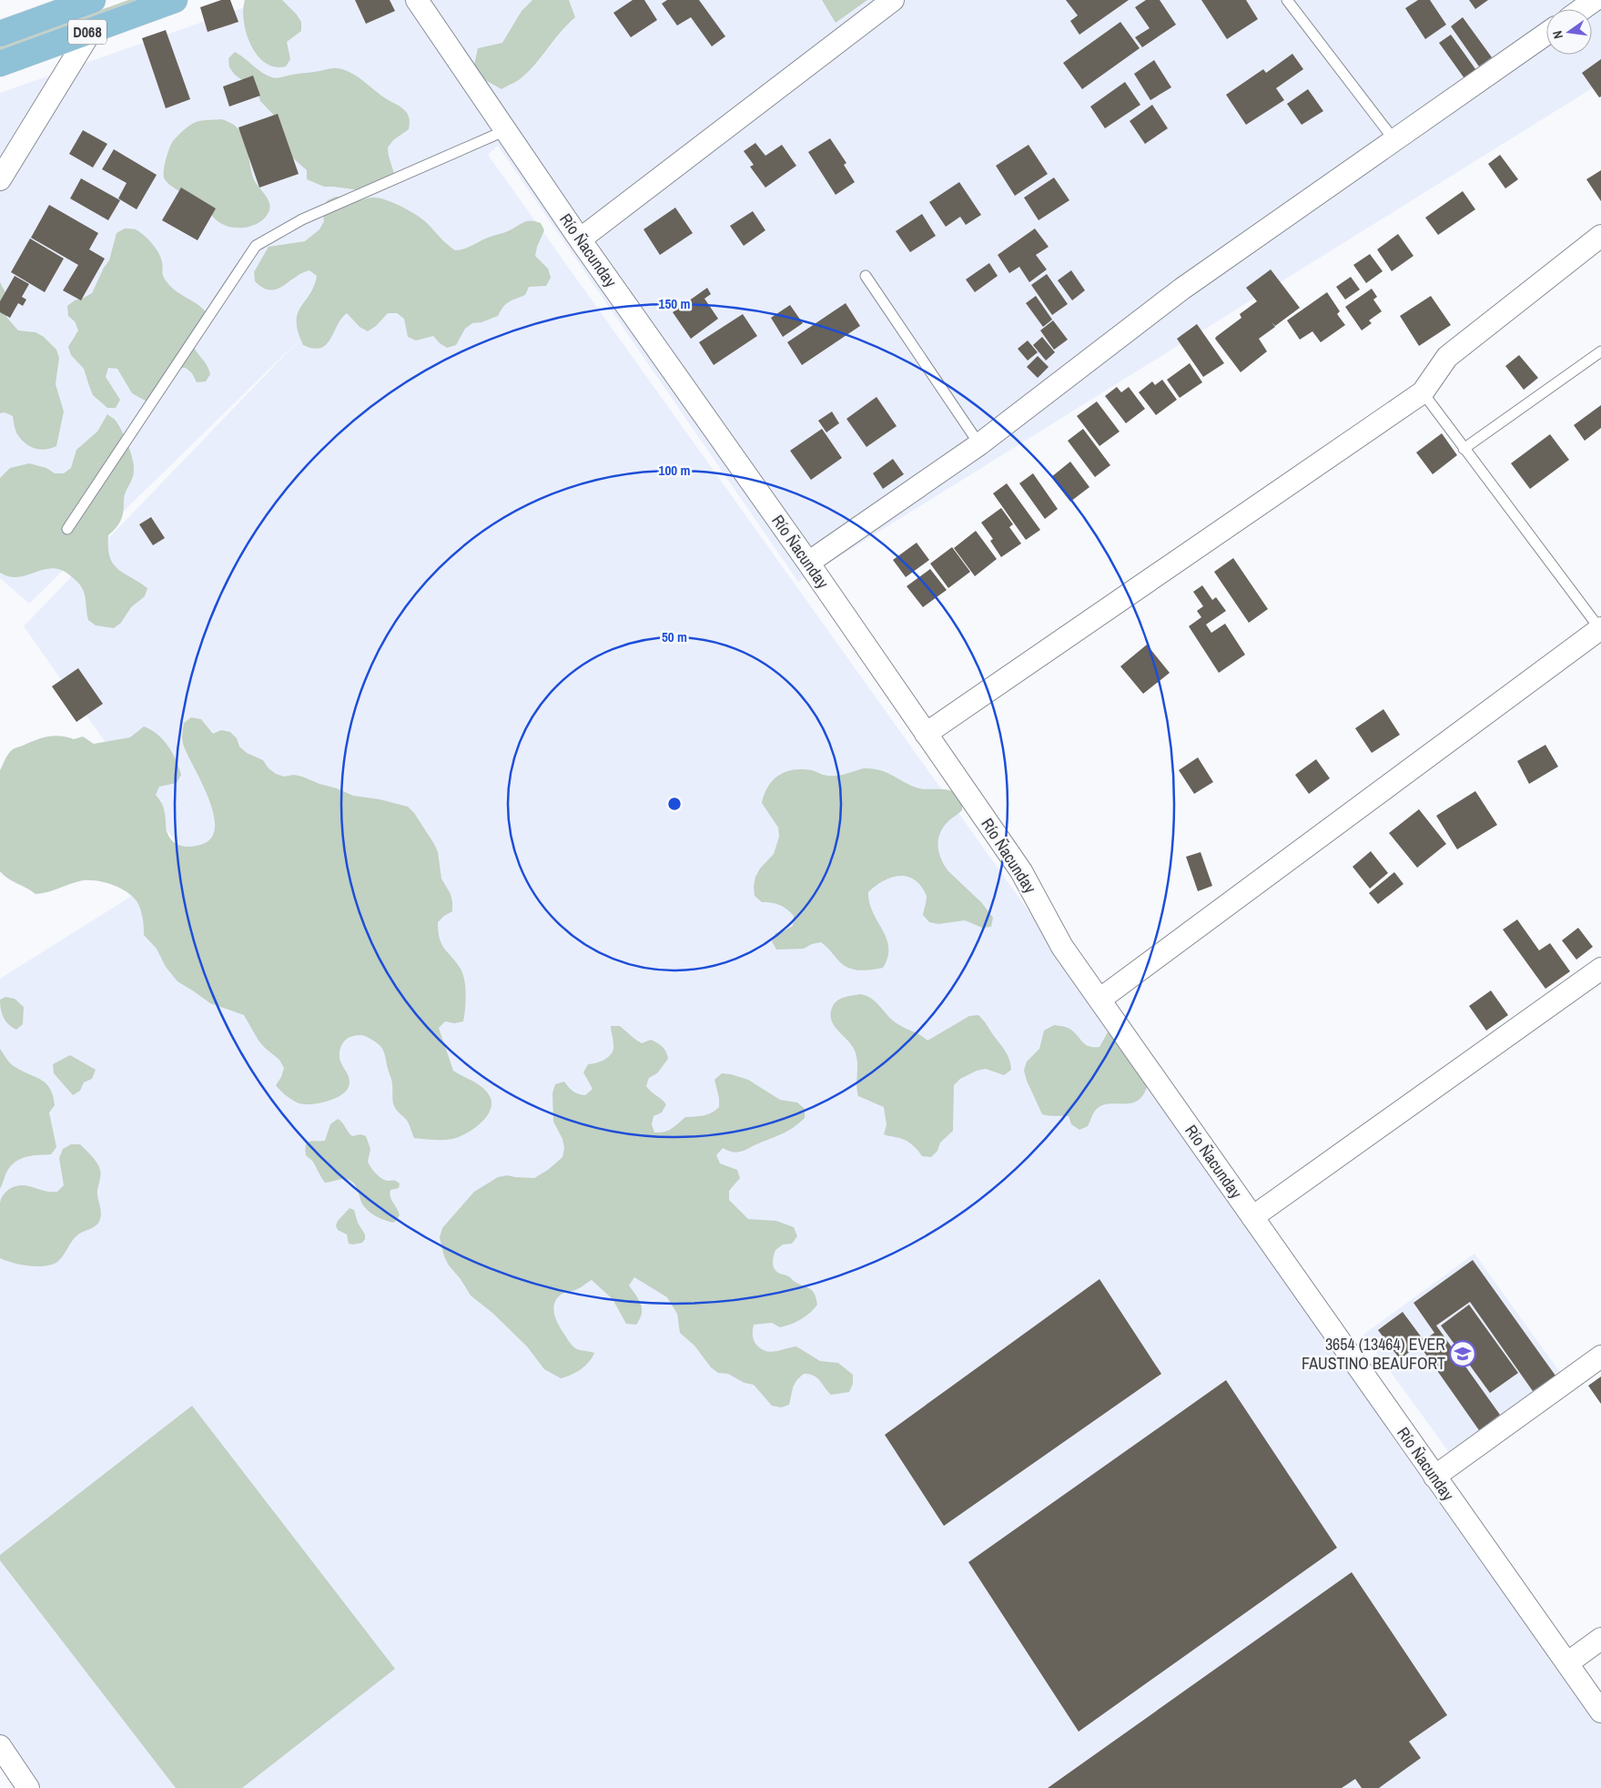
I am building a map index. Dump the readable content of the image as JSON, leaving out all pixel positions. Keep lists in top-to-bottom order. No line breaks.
{"streets":{"main road":["D068"],"street":["Río Ñacunday"]},"places":{"school or university":["3654 (13464) EVER FAUSTINO BEAUFORT"]},"north":"left","rings":["150 m","100 m","50 m"]}
